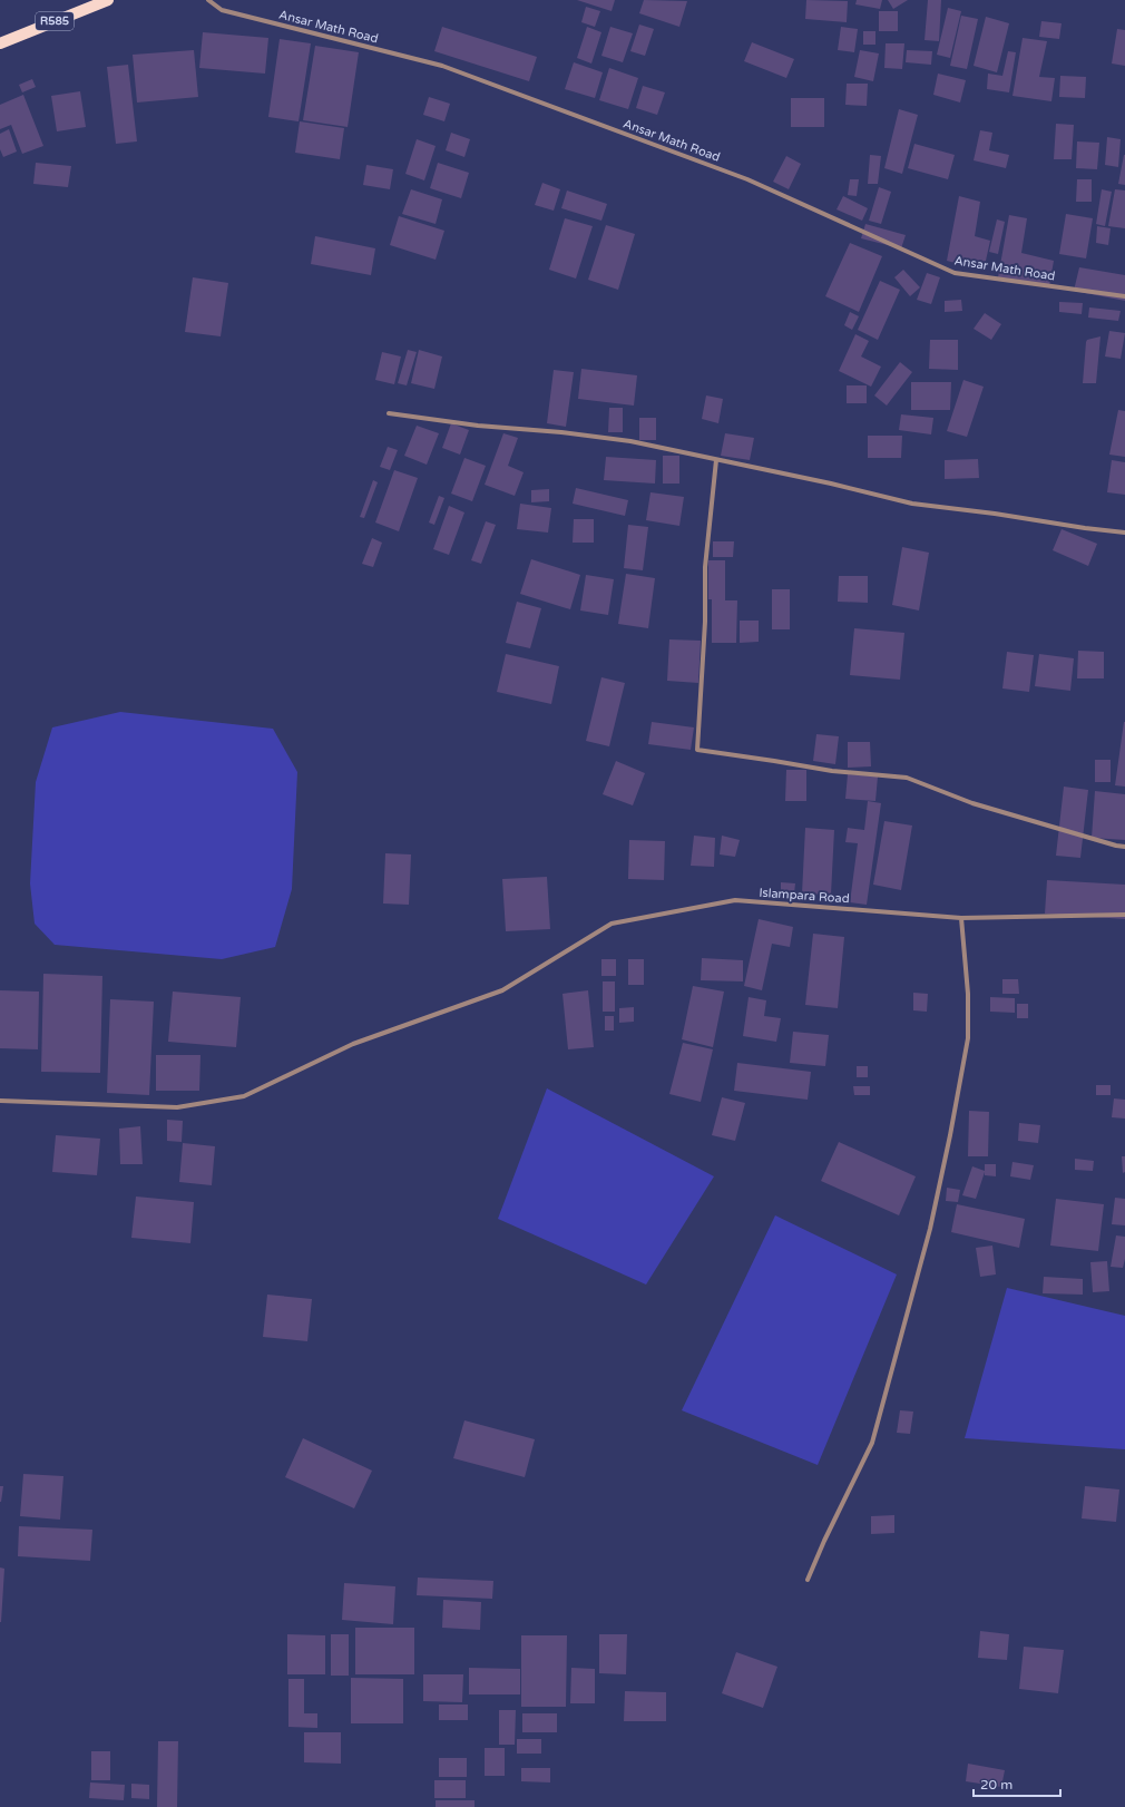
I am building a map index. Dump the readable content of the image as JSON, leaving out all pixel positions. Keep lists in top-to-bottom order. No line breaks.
{"streets":{"main road":["R585"],"street":["Ansar Math Road","Islampara Road"]},"scale_bar":"20 m"}
